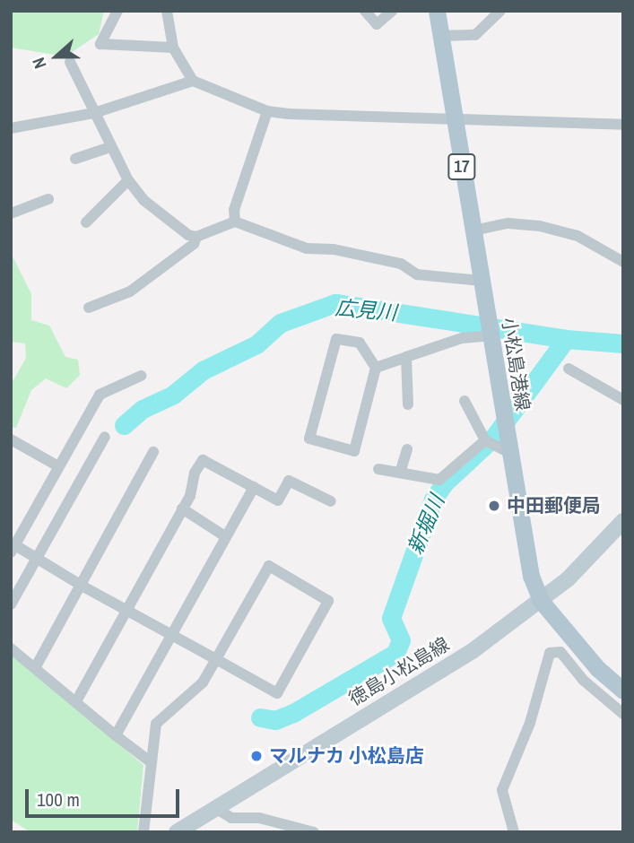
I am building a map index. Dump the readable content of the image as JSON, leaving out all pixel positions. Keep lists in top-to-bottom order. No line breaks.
{"streets":{"main road":["17","小松島港線","徳島小松島線"]},"crossings":[["小松島港線","徳島小松島線"]],"water":["広見川","新堀川"],"places":["中田郵便局","マルナカ 小松島店"],"scale_bar":"100 m","north":"left"}
